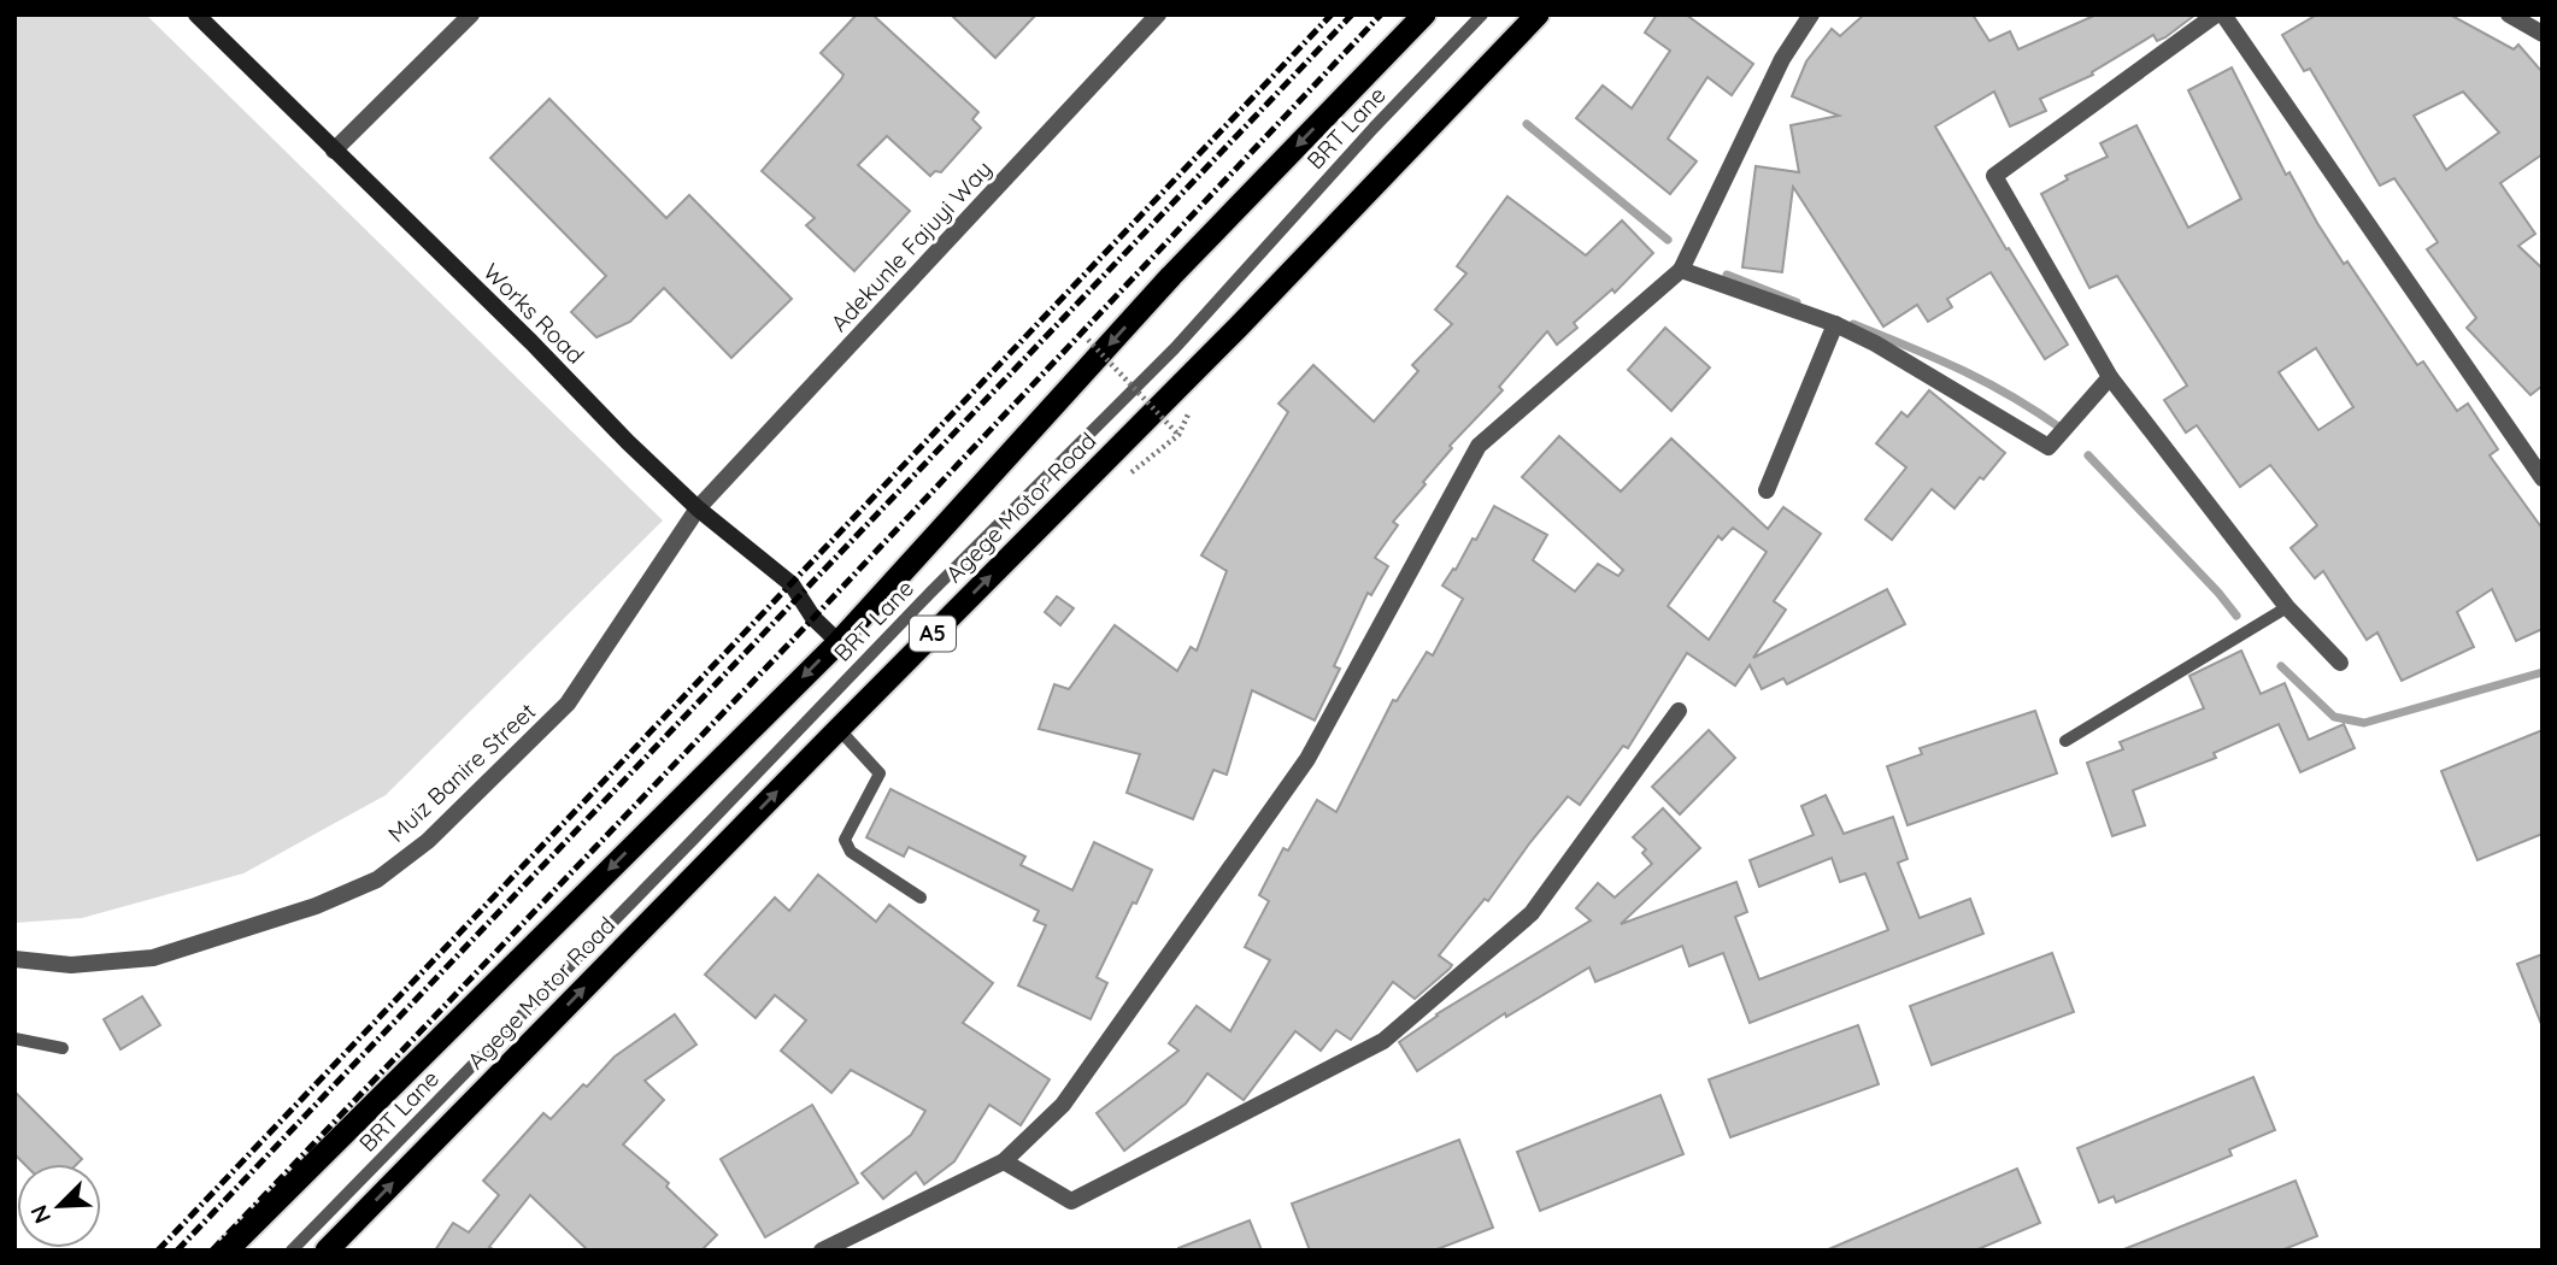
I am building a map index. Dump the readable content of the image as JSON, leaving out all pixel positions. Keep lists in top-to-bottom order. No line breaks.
{"streets":{"highway":["Agege Motor Road","A5"],"main road":["Works Road"],"street":["Adekunle Fajuyi Way","Muiz Banire Street"],"lane":["BRT Lane"]},"crossings":[["Adekunle Fajuyi Way","Works Road"],["Adekunle Fajuyi Way","Muiz Banire Street"],["Works Road","Agege Motor Road"],["Works Road","Muiz Banire Street"]],"north":"bottom left"}
